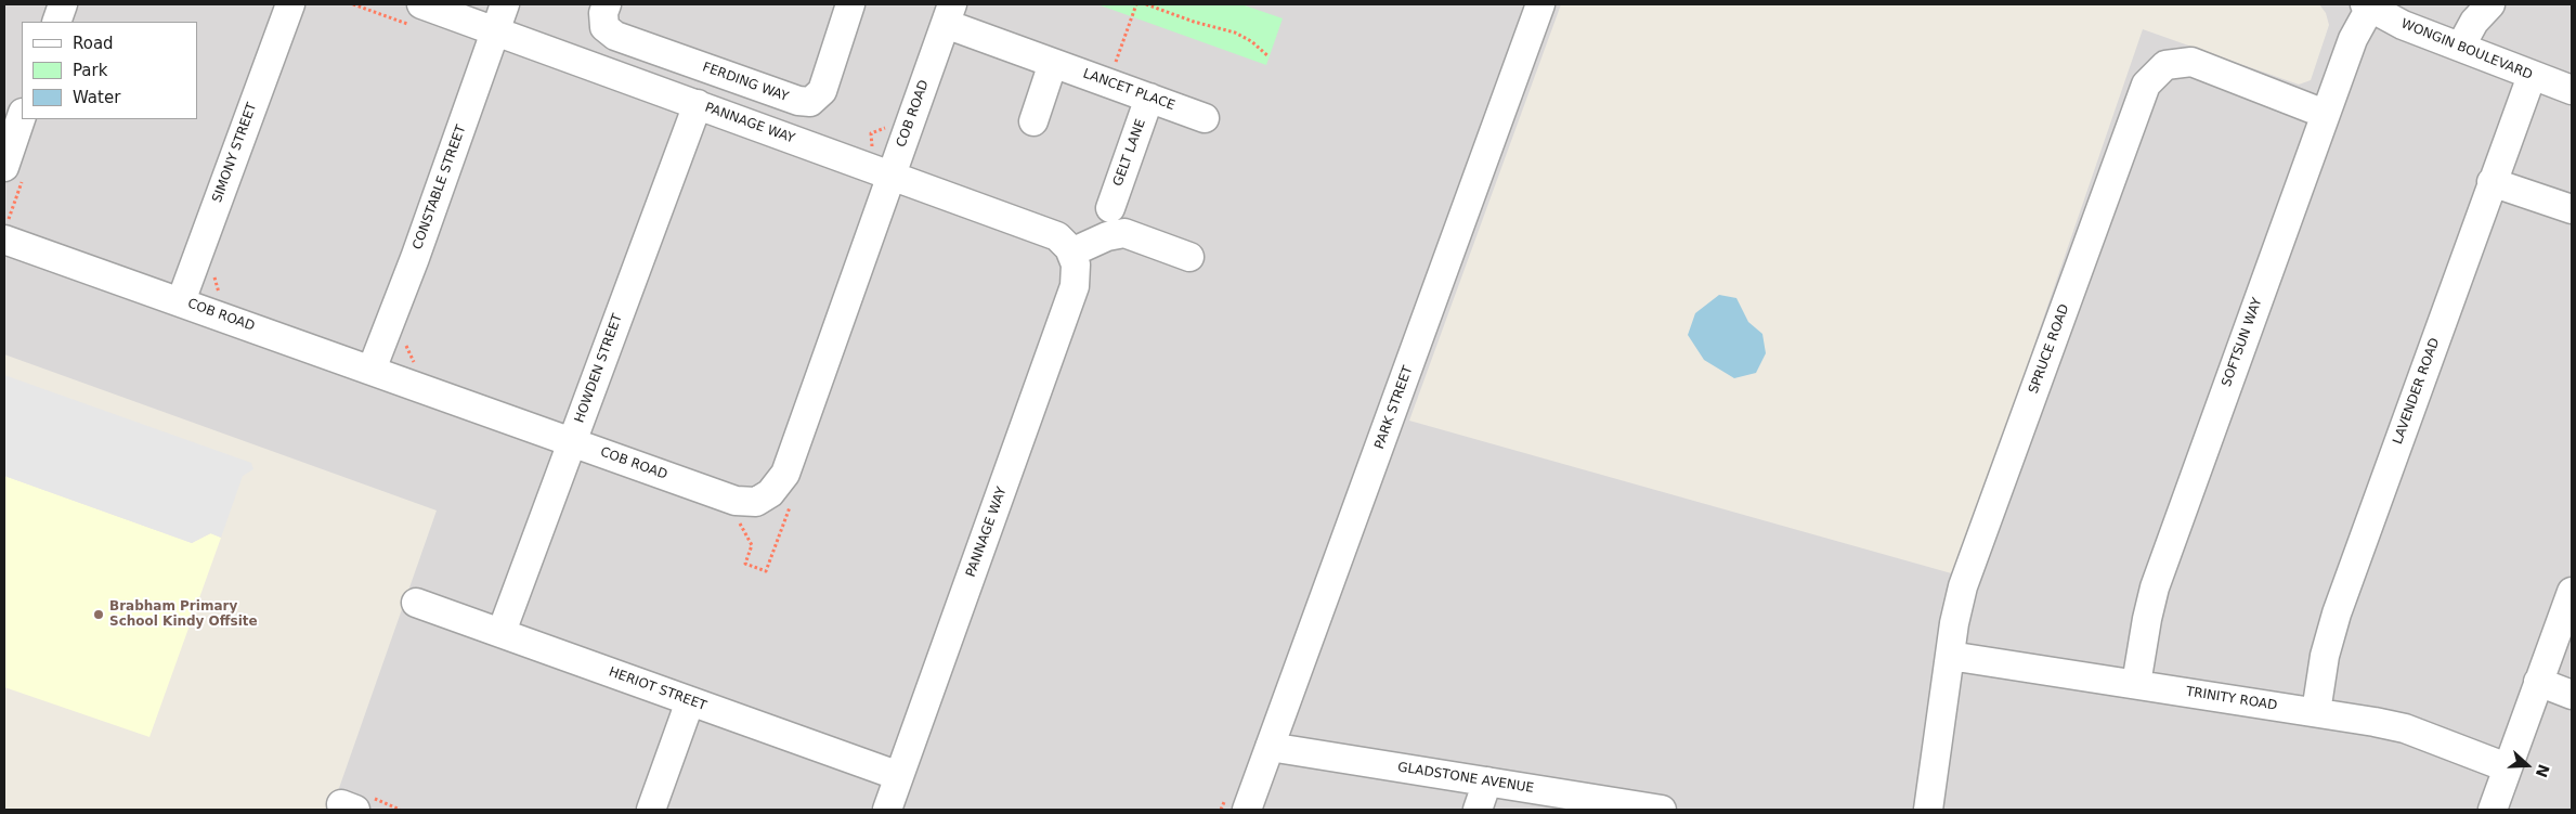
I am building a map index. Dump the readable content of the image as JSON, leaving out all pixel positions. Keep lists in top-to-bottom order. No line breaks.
{"streets":{"street":["WONGIN BOULEVARD","FERDING WAY","LANCET PLACE","COB ROAD","PANNAGE WAY","SIMONY STREET","GELT LANE","CONSTABLE STREET","SOFTSUN WAY","SPRUCE ROAD","HOWDEN STREET","LAVENDER ROAD","PARK STREET","HERIOT STREET","TRINITY ROAD","GLADSTONE AVENUE"]},"crossings":[["WONGIN BOULEVARD","SOFTSUN WAY"],["WONGIN BOULEVARD","LAVENDER ROAD"],["LANCET PLACE","COB ROAD"],["LANCET PLACE","GELT LANE"],["COB ROAD","PANNAGE WAY"],["COB ROAD","SIMONY STREET"],["COB ROAD","CONSTABLE STREET"],["COB ROAD","HOWDEN STREET"],["PANNAGE WAY","CONSTABLE STREET"],["PANNAGE WAY","HOWDEN STREET"],["PANNAGE WAY","HERIOT STREET"],["SOFTSUN WAY","SPRUCE ROAD"],["SOFTSUN WAY","TRINITY ROAD"],["SPRUCE ROAD","TRINITY ROAD"],["HOWDEN STREET","HERIOT STREET"],["LAVENDER ROAD","TRINITY ROAD"],["PARK STREET","GLADSTONE AVENUE"]],"places":["Brabham Primary School Kindy Offsite"],"legend":["Road","Park","Water"],"north":"right"}
